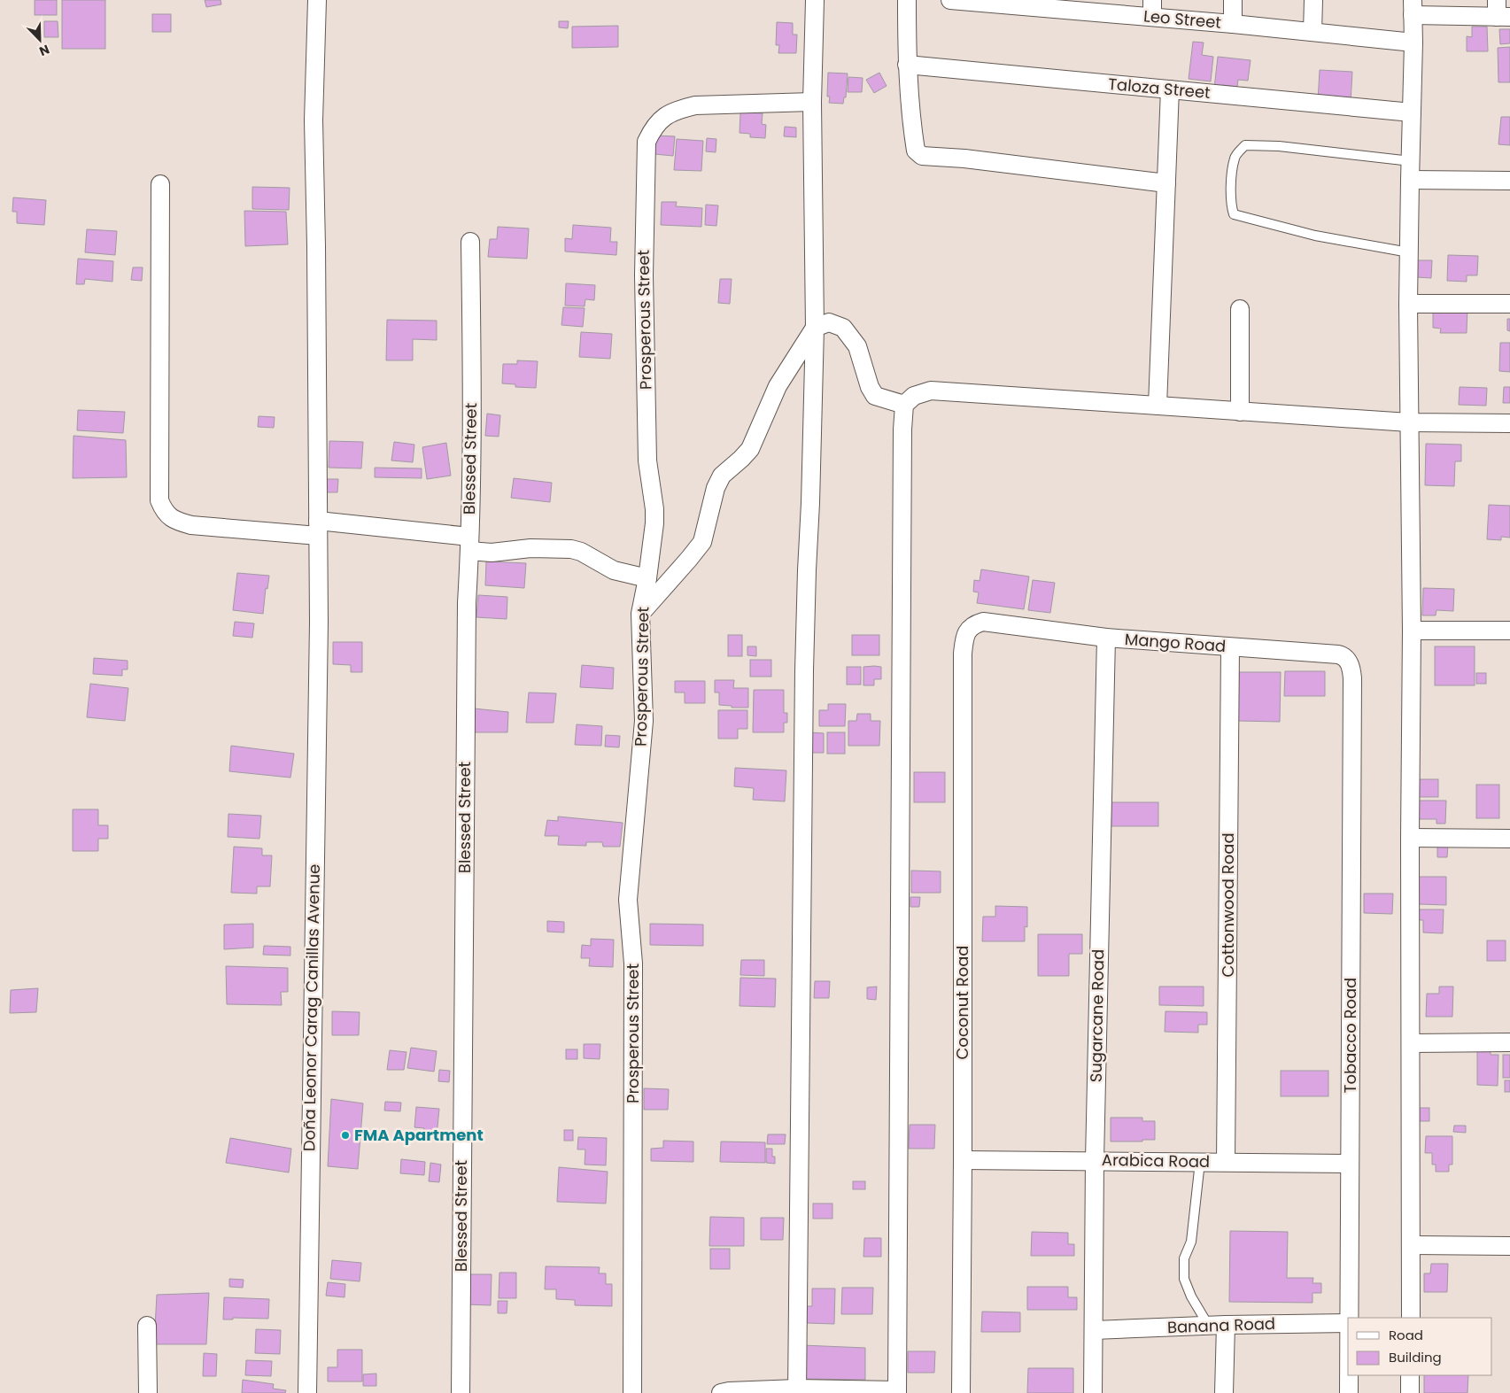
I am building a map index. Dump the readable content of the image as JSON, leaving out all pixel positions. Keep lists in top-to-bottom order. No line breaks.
{"streets":{"street":["Leo Street","Taloza Street","Prosperous Street","Blessed Street","Mango Road","Cottonwood Road","Coconut Road","Doña Leonor Carag Canillas Avenue","Sugarcane Road","Tobacco Road","Arabica Road","Banana Road"]},"crossings":[["Mango Road","Cottonwood Road"],["Mango Road","Coconut Road"],["Mango Road","Sugarcane Road"],["Mango Road","Tobacco Road"],["Cottonwood Road","Arabica Road"],["Coconut Road","Arabica Road"],["Sugarcane Road","Arabica Road"],["Sugarcane Road","Banana Road"],["Tobacco Road","Arabica Road"]],"places":["FMA Apartment"],"legend":["Road","Building"],"north":"bottom right"}
